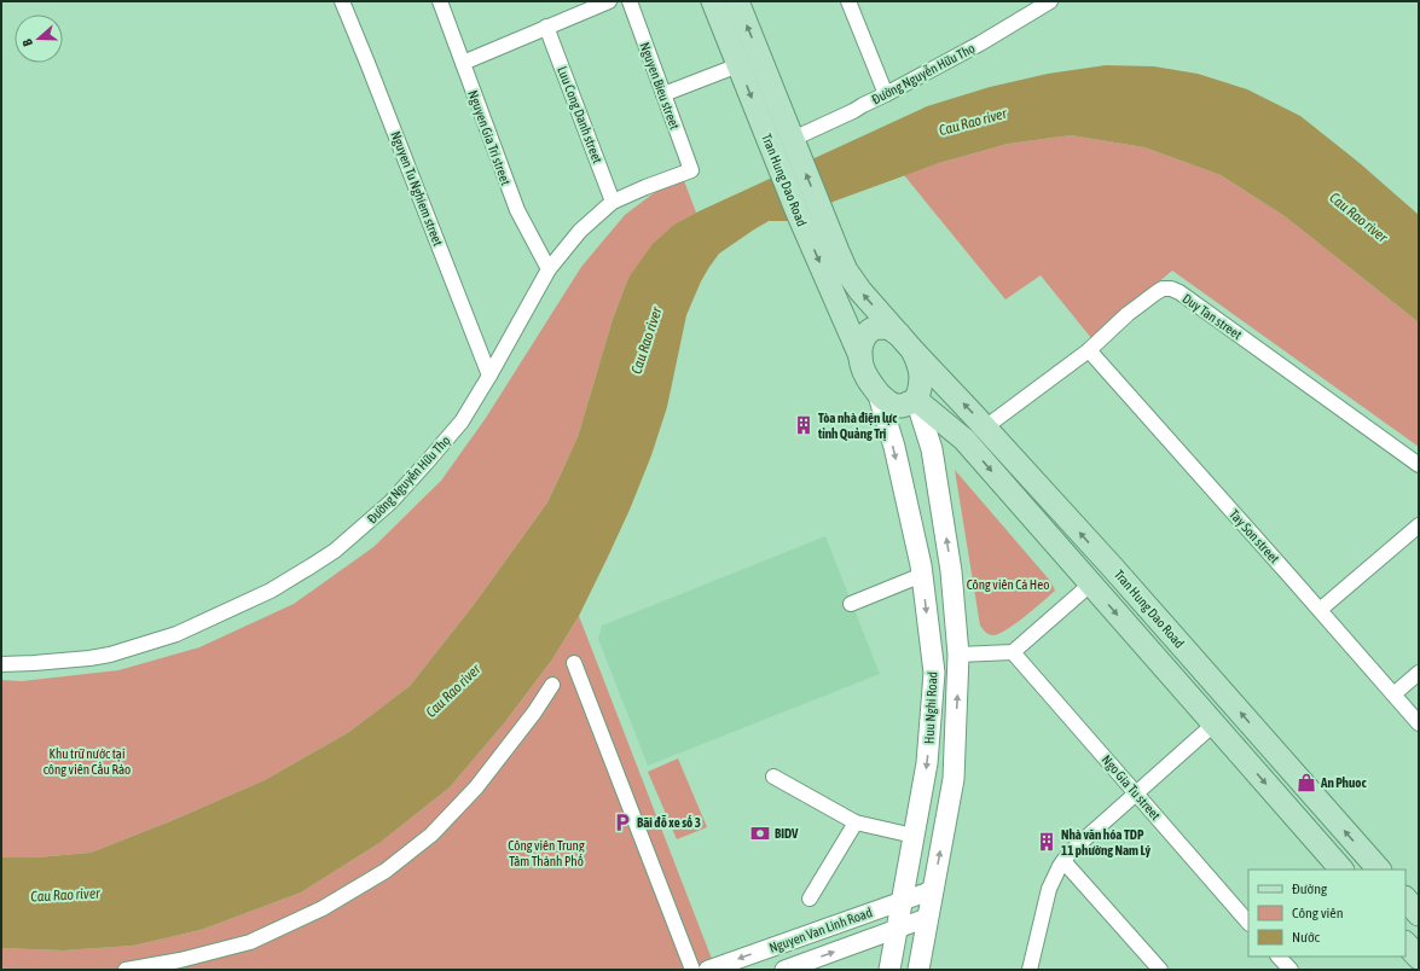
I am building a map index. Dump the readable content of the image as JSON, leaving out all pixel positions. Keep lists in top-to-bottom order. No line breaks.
{"streets":{"main road":["Tran Hung Dao Road","Huu Nghi Road"],"street":["Đường Nguyễn Hữu Thọ","Nguyen Bieu street","Luu Cong Danh street","Nguyen Gia Tri street","Nguyen Tu Nghiem street","Duy Tan street","Tay Son street","Ngo Gia Tu street","Nguyen Van Linh Road"]},"crossings":[["Đường Nguyễn Hữu Thọ","Nguyen Bieu street"],["Đường Nguyễn Hữu Thọ","Luu Cong Danh street"],["Đường Nguyễn Hữu Thọ","Nguyen Gia Tri street"],["Đường Nguyễn Hữu Thọ","Tran Hung Dao Road"],["Đường Nguyễn Hữu Thọ","Nguyen Tu Nghiem street"],["Tran Hung Dao Road","Duy Tan street"],["Tran Hung Dao Road","Huu Nghi Road"],["Duy Tan street","Tay Son street"],["Huu Nghi Road","Nguyen Van Linh Road"]],"water":["Cau Rao river"],"parks":["Công viên Cá Heo","Khu trữ nước tại công viên Cầu Rào","Công viên Trung Tâm Thành Phố"],"places":{"building":["Tòa nhà điện lực tỉnh Quảng Trị","Nhà văn hóa TDP 11 phường Nam Lý"],"shop":["An Phuoc"],"parking":["Bãi đỗ xe số 3"],"bank":["BIDV"]},"legend":["Đường","Công viên","Nước"],"north":"left"}
